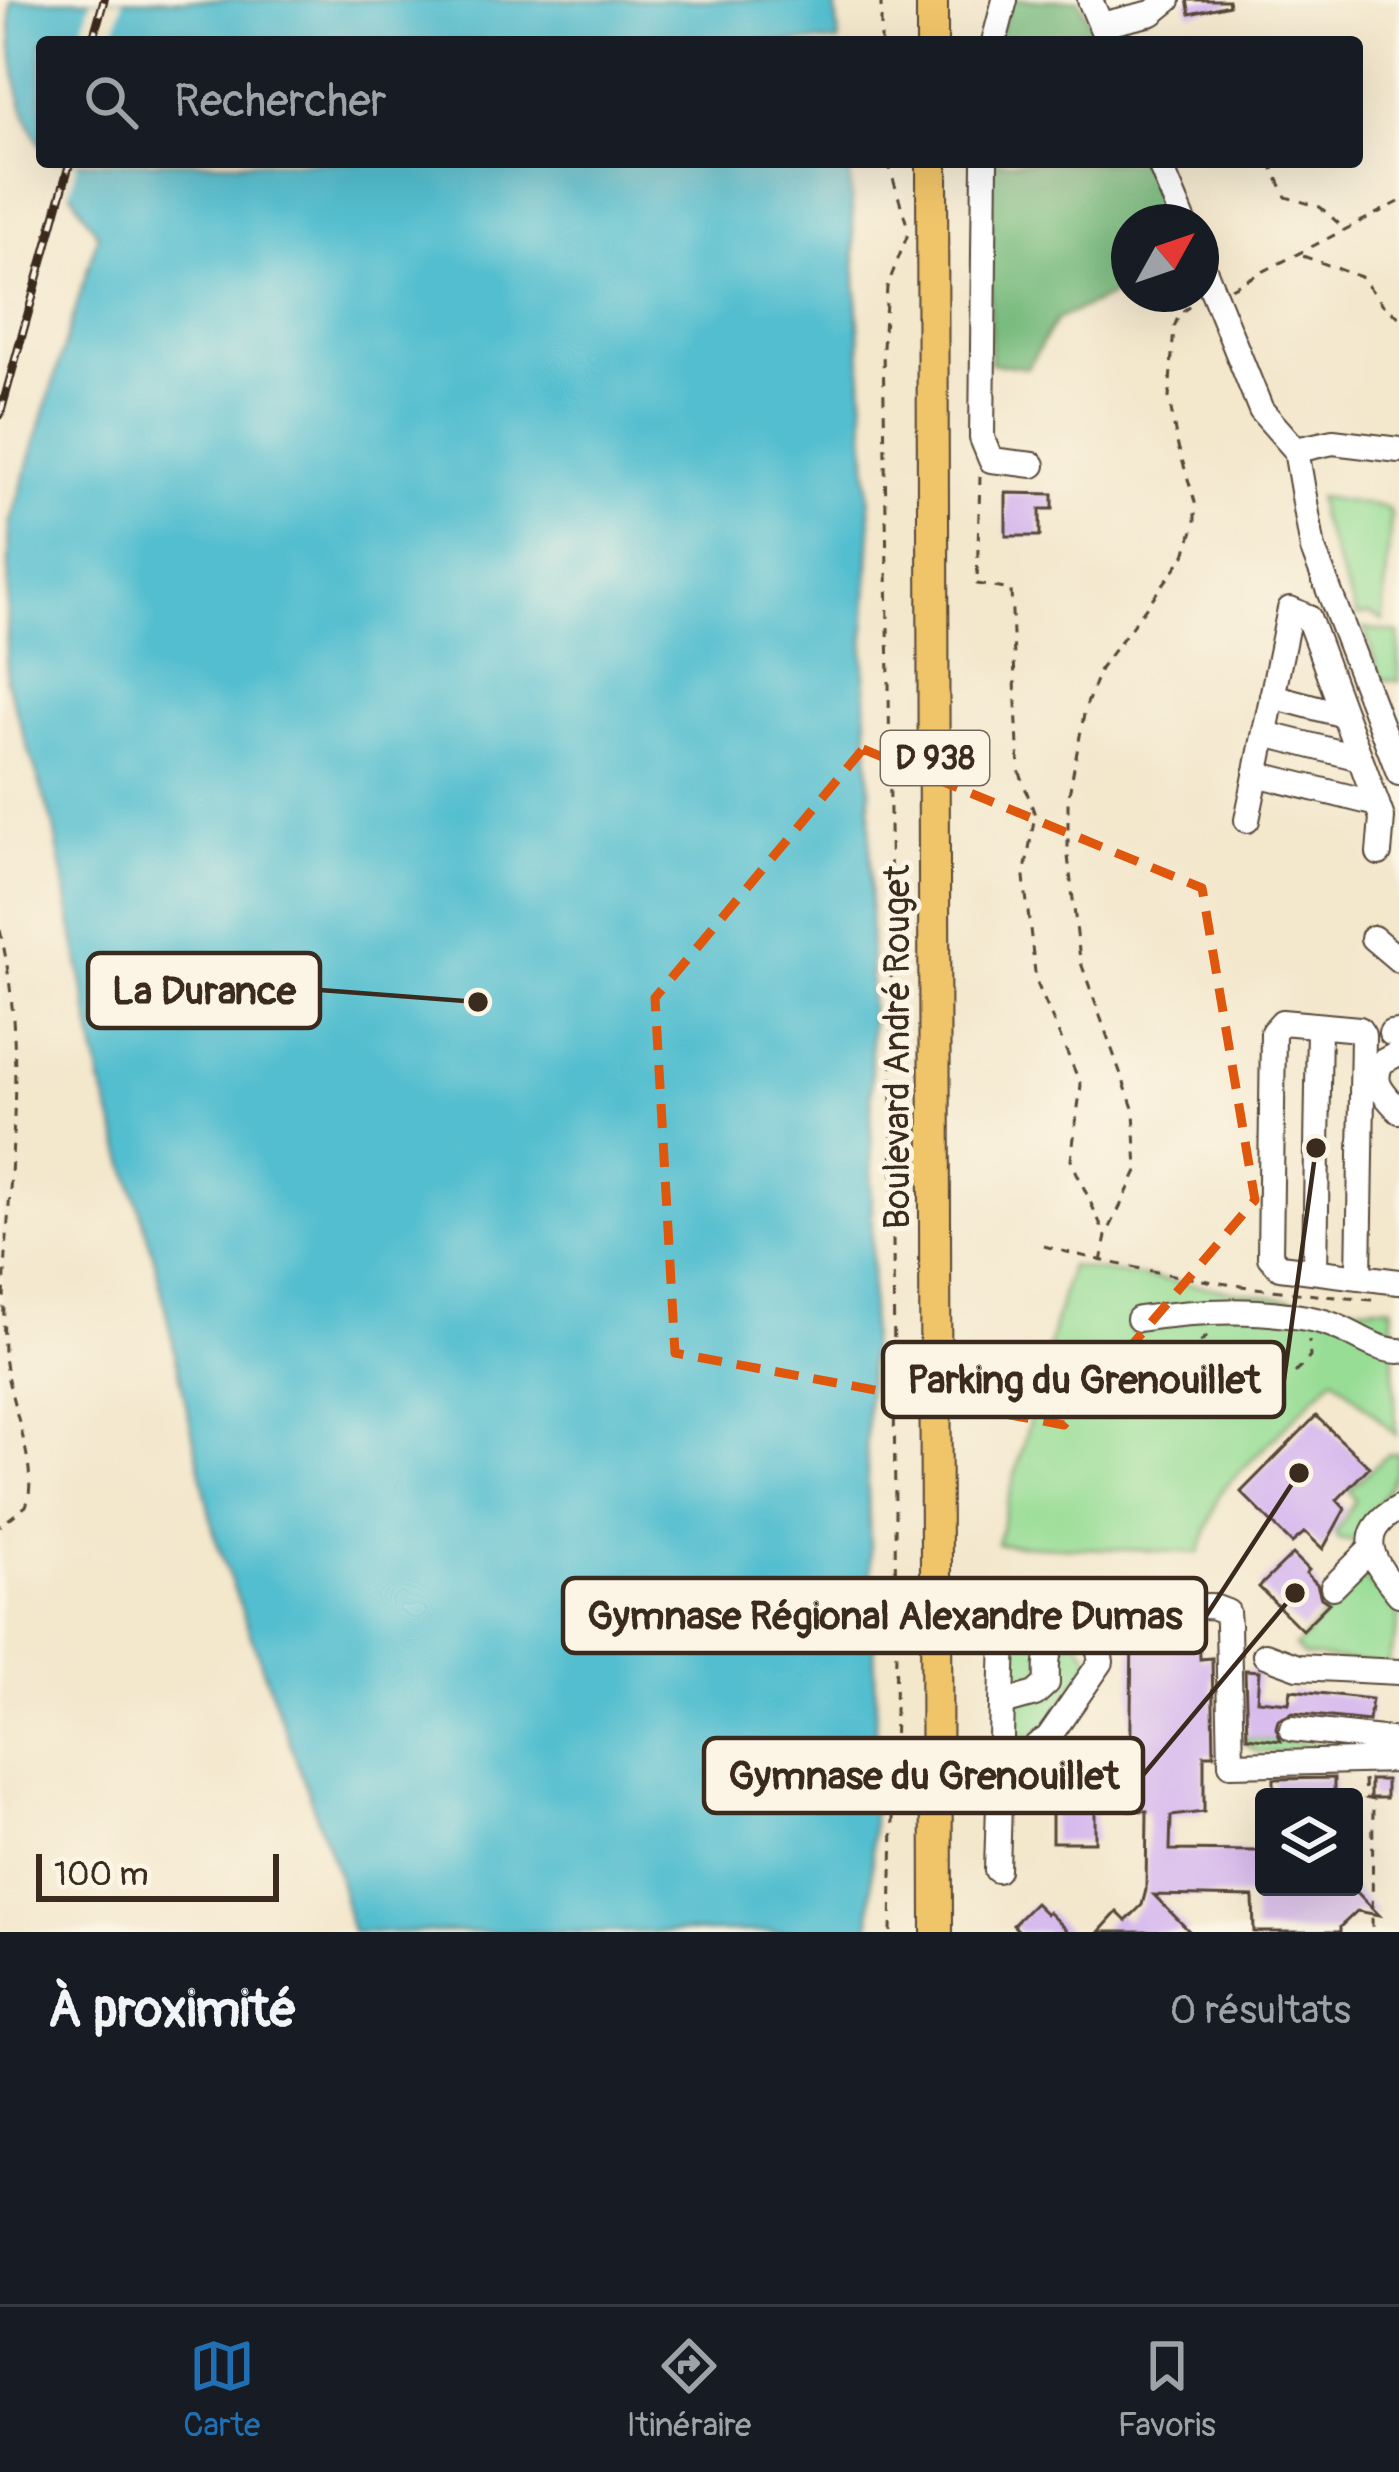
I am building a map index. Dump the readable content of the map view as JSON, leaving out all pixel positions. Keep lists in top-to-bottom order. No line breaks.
{"streets":{"main road":["D 938","Boulevard André Rouget"]},"places":["La Durance","Parking du Grenouillet","Gymnase Régional Alexandre Dumas","Gymnase du Grenouillet"],"scale_bar":"100 m","north":"top right","page":{"search":"Rechercher","scale":"100 m","heading":["À proximité","0 résultats"],"nav":["Carte","Itinéraire","Favoris"]}}
